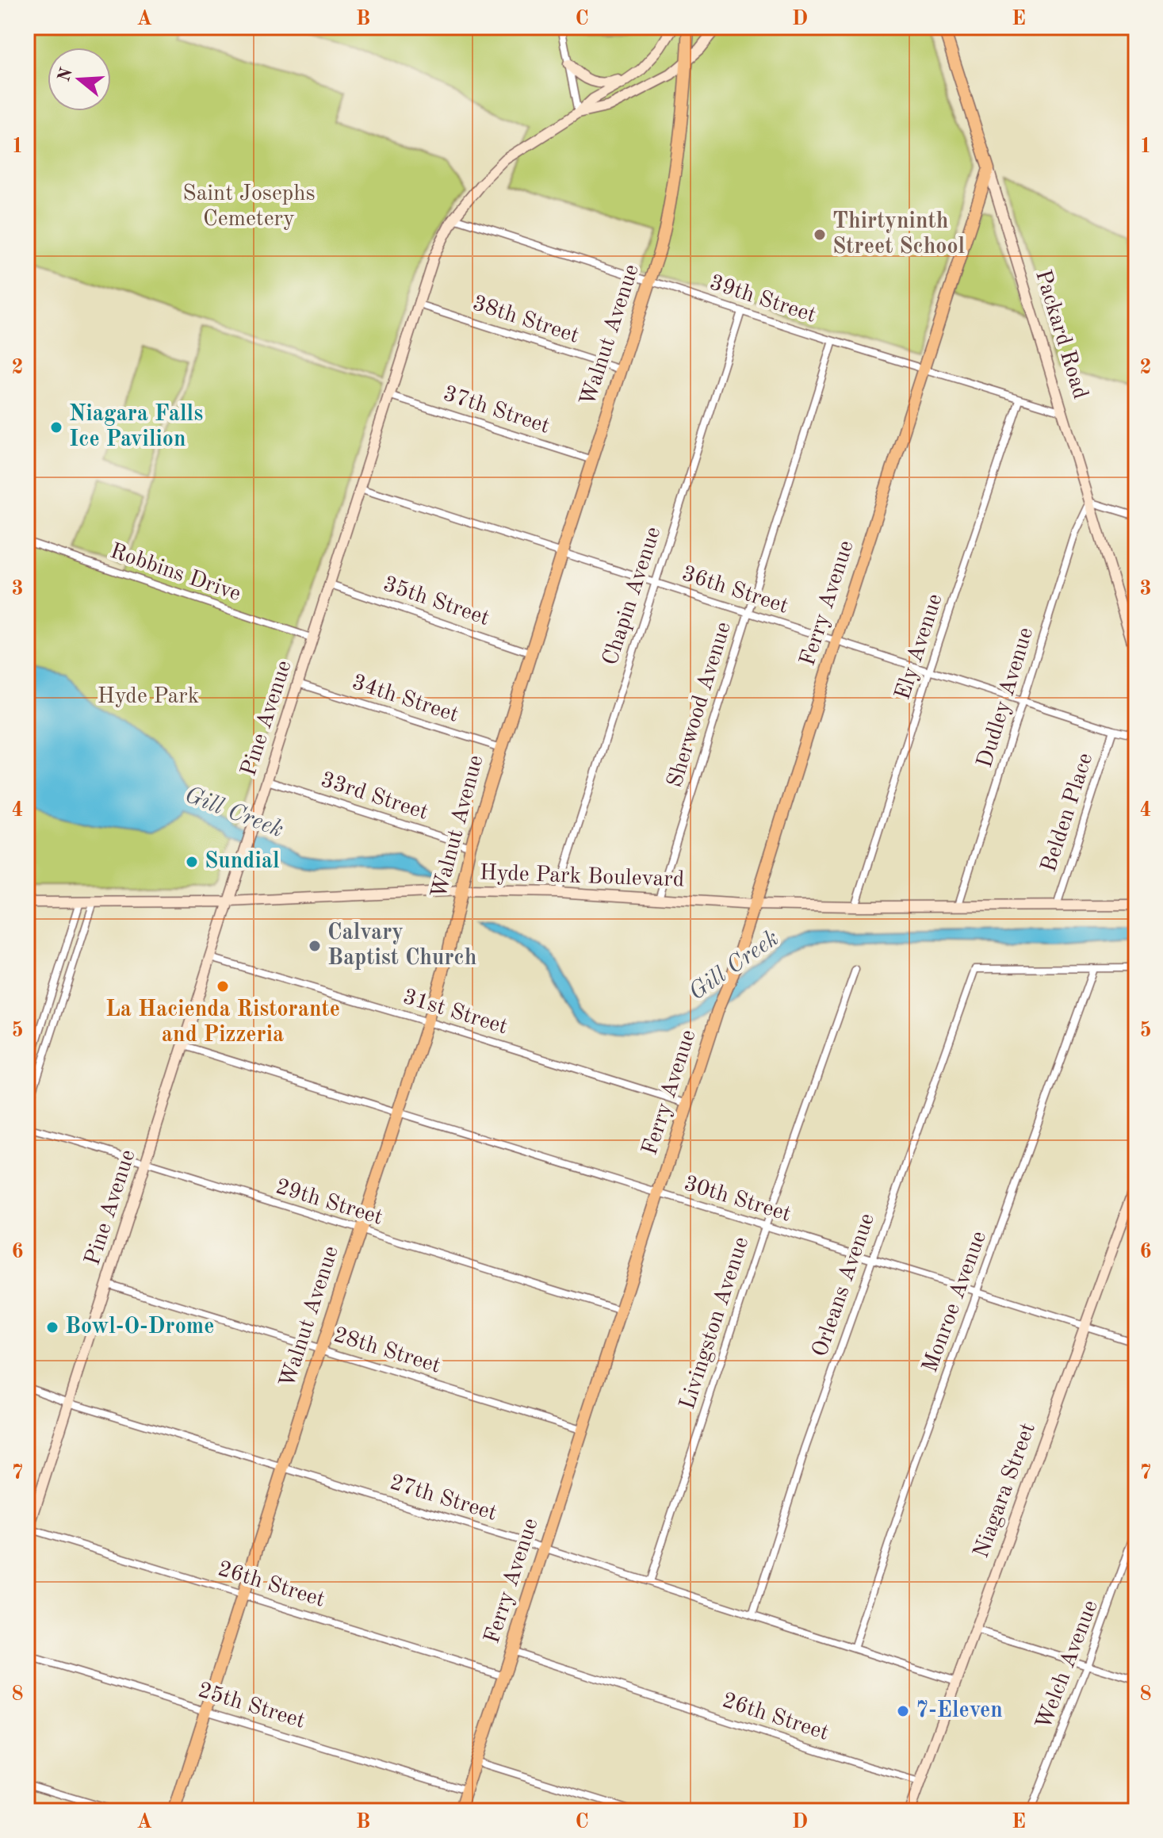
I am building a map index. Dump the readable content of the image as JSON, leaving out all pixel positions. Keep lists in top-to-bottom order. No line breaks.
{"streets":{"main road":["Packard Road","Walnut Avenue","Ferry Avenue","Pine Avenue","Hyde Park Boulevard","Niagara Street"],"street":["39th Street","38th Street","37th Street","Robbins Drive","36th Street","Chapin Avenue","35th Street","Ely Avenue","Dudley Avenue","34th Street","Sherwood Avenue","33rd Street","Belden Place","31st Street","30th Street","29th Street","Orleans Avenue","Monroe Avenue","Livingston Avenue","28th Street","27th Street","26th Street","Welch Avenue","25th Street"]},"crossings":[["39th Street","Packard Road"],["39th Street","Walnut Avenue"],["39th Street","Chapin Avenue"],["39th Street","Ferry Avenue"],["39th Street","Ely Avenue"],["39th Street","Sherwood Avenue"],["39th Street","Pine Avenue"],["38th Street","Walnut Avenue"],["38th Street","Pine Avenue"],["Packard Road","Ferry Avenue"],["Packard Road","Dudley Avenue"],["Walnut Avenue","37th Street"],["Walnut Avenue","36th Street"],["Walnut Avenue","35th Street"],["Walnut Avenue","34th Street"],["Walnut Avenue","33rd Street"],["Walnut Avenue","Hyde Park Boulevard"],["Walnut Avenue","31st Street"],["Walnut Avenue","30th Street"],["Walnut Avenue","29th Street"],["Walnut Avenue","28th Street"],["Walnut Avenue","27th Street"],["Walnut Avenue","26th Street"],["Walnut Avenue","25th Street"],["37th Street","Pine Avenue"],["Robbins Drive","Pine Avenue"],["36th Street","Chapin Avenue"],["36th Street","Ferry Avenue"],["36th Street","Ely Avenue"],["36th Street","Dudley Avenue"],["36th Street","Sherwood Avenue"],["36th Street","Pine Avenue"],["36th Street","Belden Place"],["Chapin Avenue","Hyde Park Boulevard"],["35th Street","Pine Avenue"],["Ferry Avenue","Hyde Park Boulevard"],["Ferry Avenue","31st Street"],["Ferry Avenue","30th Street"],["Ferry Avenue","29th Street"],["Ferry Avenue","28th Street"],["Ferry Avenue","27th Street"],["Ferry Avenue","26th Street"],["Ferry Avenue","25th Street"],["Ely Avenue","Hyde Park Boulevard"],["Dudley Avenue","Hyde Park Boulevard"],["34th Street","Pine Avenue"],["Sherwood Avenue","Hyde Park Boulevard"],["Pine Avenue","33rd Street"],["Pine Avenue","Hyde Park Boulevard"],["Pine Avenue","31st Street"],["Pine Avenue","30th Street"],["Pine Avenue","29th Street"],["Pine Avenue","28th Street"],["Pine Avenue","27th Street"],["Pine Avenue","26th Street"],["Belden Place","Hyde Park Boulevard"],["30th Street","Orleans Avenue"],["30th Street","Monroe Avenue"],["30th Street","Livingston Avenue"],["30th Street","Niagara Street"],["Orleans Avenue","Monroe Avenue"],["Orleans Avenue","27th Street"],["Monroe Avenue","27th Street"],["Livingston Avenue","27th Street"],["Niagara Street","27th Street"],["Niagara Street","26th Street"]],"water":["Gill Creek"],"parks":["Saint Josephs Cemetery","Hyde Park"],"places":["Thirtyninth Street School","Niagara Falls Ice Pavilion","Sundial","Calvary Baptist Church","La Hacienda Ristorante and Pizzeria","Bowl-O-Drome","7-Eleven"],"north":"left","grid":{"columns":["A","B","C","D","E"],"rows":["1","2","3","4","5","6","7","8"]}}
